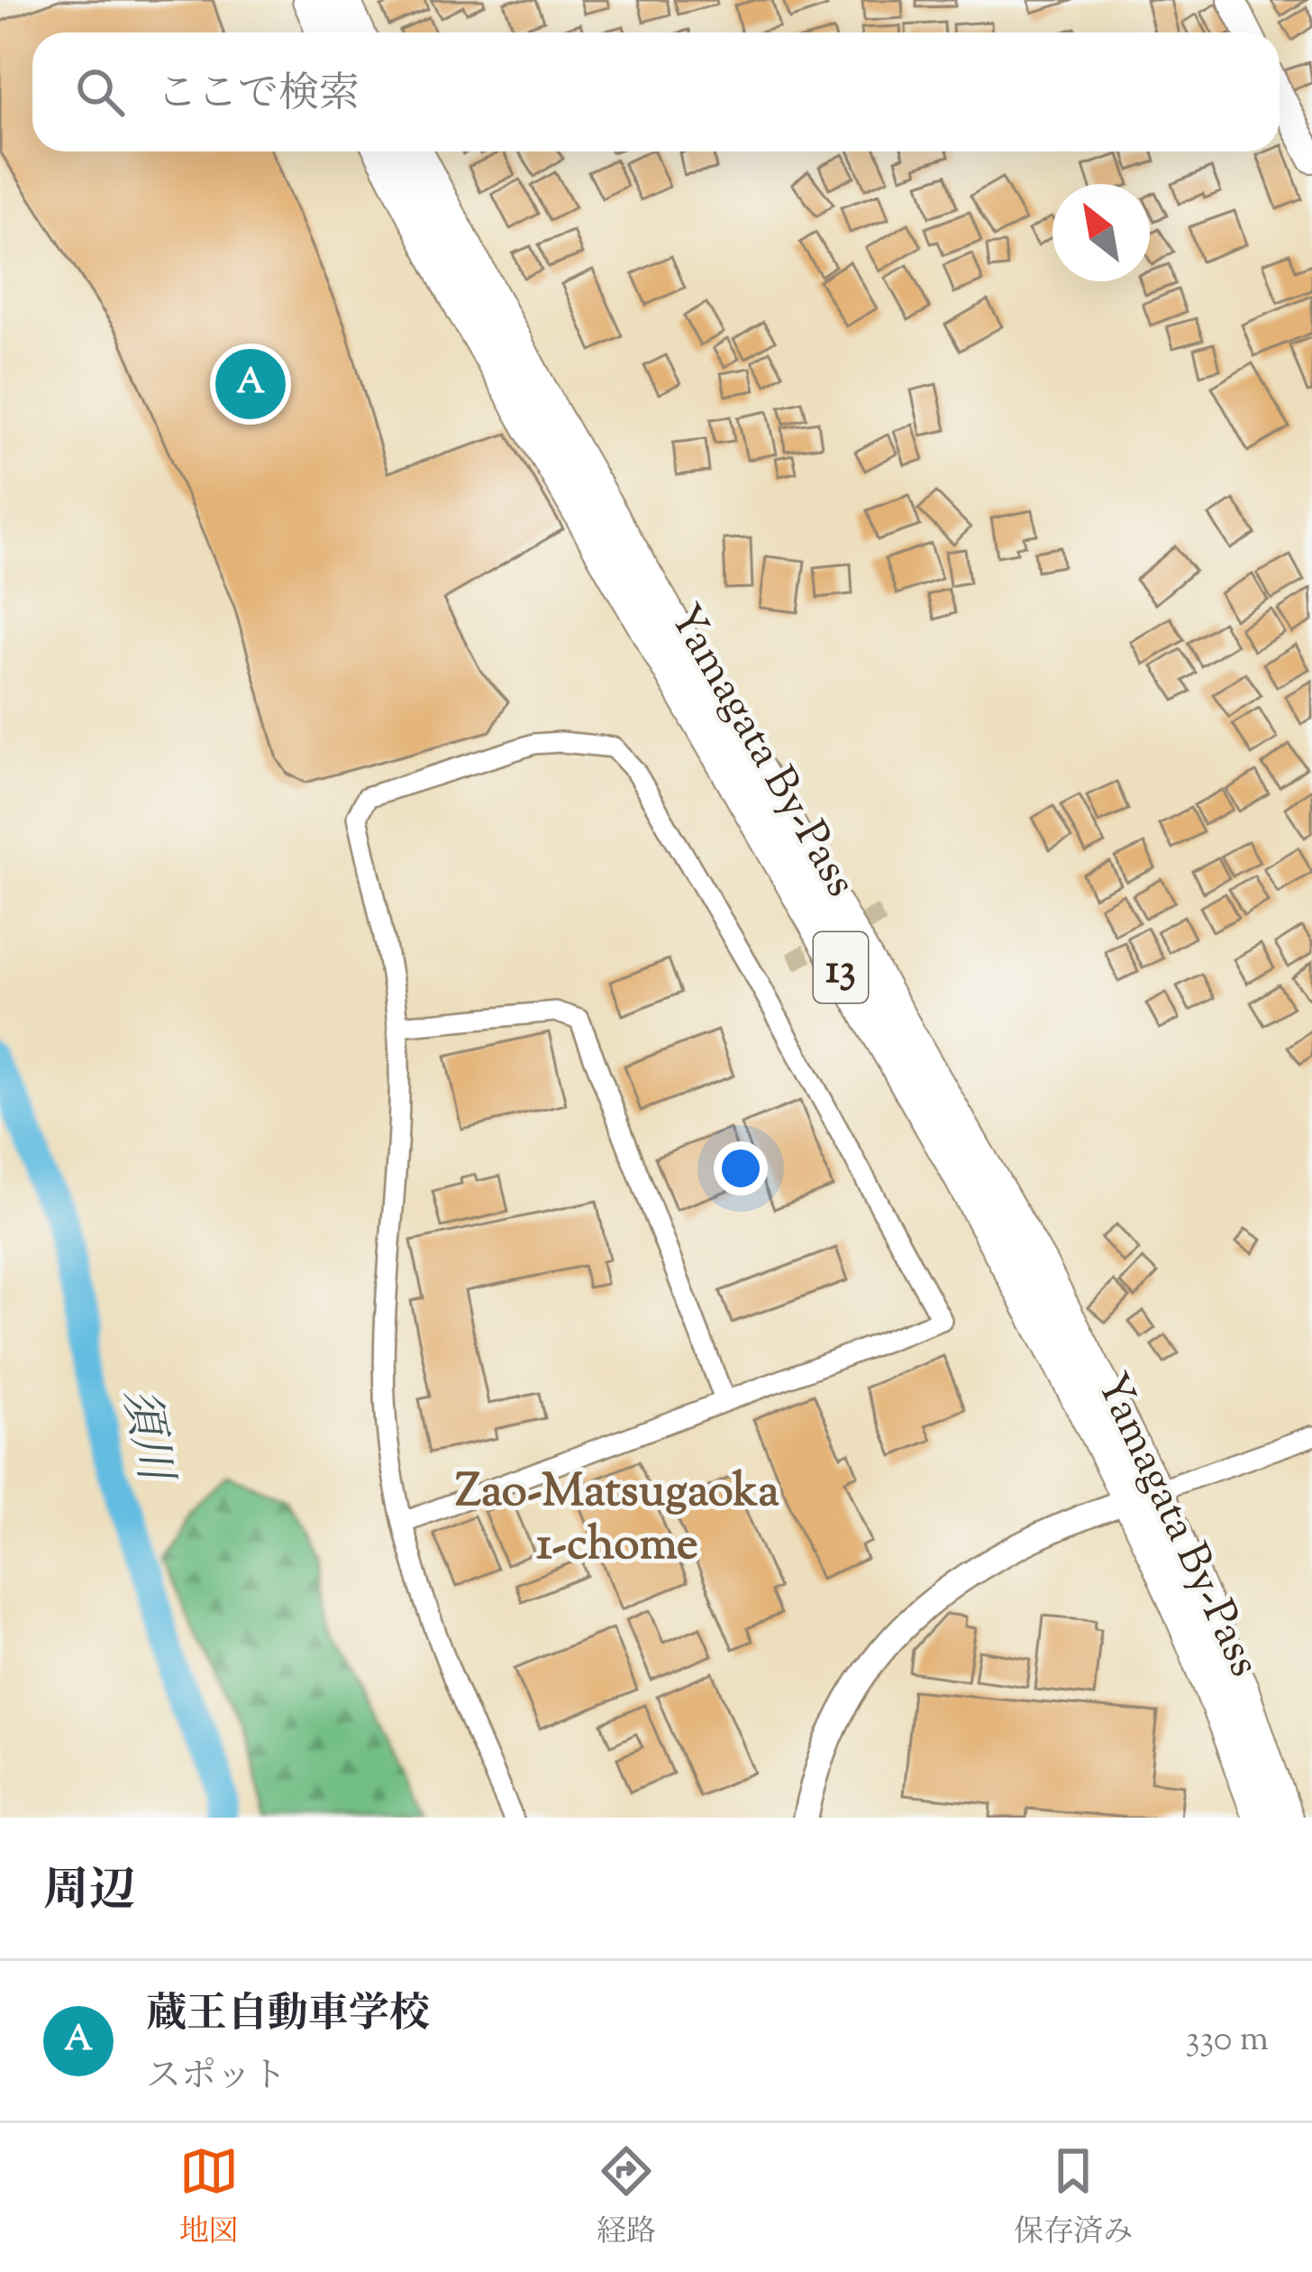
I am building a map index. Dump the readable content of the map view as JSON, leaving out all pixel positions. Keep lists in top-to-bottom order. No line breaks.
{"streets":{"highway":["Yamagata By-Pass","13"]},"districts":["Zao-Matsugaoka 1-chome"],"water":["須川"],"north":"top left","page":{"search":"ここで検索","pins":"A","heading":"周辺","list":[{"mark":"A","name":"蔵王自動車学校","note":"スポット","value":"330 m"}],"nav":["地図","経路","保存済み"]}}
